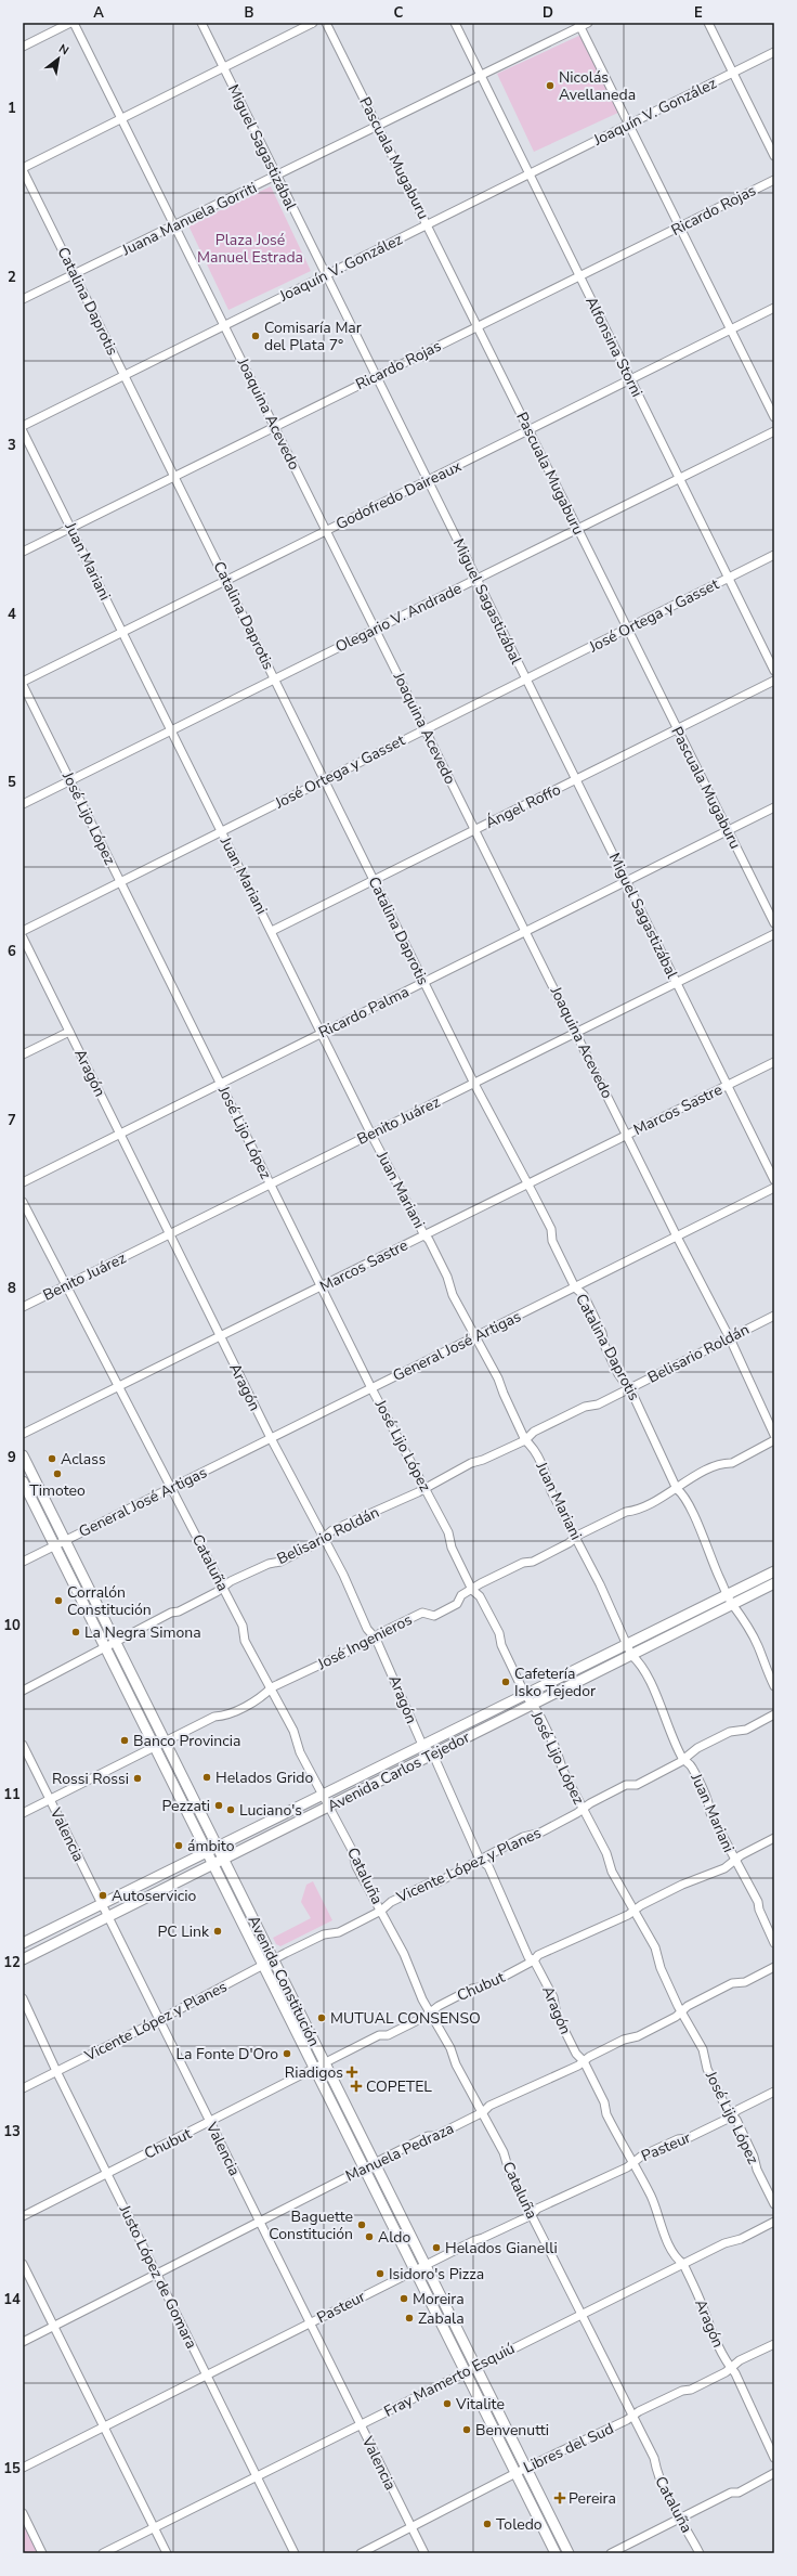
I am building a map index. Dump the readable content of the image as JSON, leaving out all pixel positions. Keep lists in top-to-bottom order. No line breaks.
{"streets":{"main road":["Avenida Carlos Tejedor","Avenida Constitución"],"street":["Joaquín V. González","Miguel Sagastizábal","Pascuala Mugaburu","Ricardo Rojas","Juana Manuela Gorriti","Catalina Daprotis","Alfonsina Storni","Joaquina Acevedo","Godofredo Daireaux","Juan Mariani","José Ortega y Gasset","Olegario V. Andrade","Ángel Roffo","José Lijo López","Ricardo Palma","Aragón","Marcos Sastre","Benito Juárez","General José Artigas","Belisario Roldán","Cataluña","José Ingenieros","Valencia","Vicente López y Planes","Chubut","Pasteur","Manuela Pedraza","Justo López de Gomara","Fray Mamerto Esquiú","Libres del Sud"]},"crossings":[["Joaquín V. González","Miguel Sagastizábal"],["Joaquín V. González","Pascuala Mugaburu"],["Joaquín V. González","Catalina Daprotis"],["Joaquín V. González","Alfonsina Storni"],["Joaquín V. González","Joaquina Acevedo"],["Miguel Sagastizábal","Ricardo Rojas"],["Miguel Sagastizábal","Juana Manuela Gorriti"],["Miguel Sagastizábal","Godofredo Daireaux"],["Miguel Sagastizábal","José Ortega y Gasset"],["Miguel Sagastizábal","Olegario V. Andrade"],["Miguel Sagastizábal","Ángel Roffo"],["Miguel Sagastizábal","Ricardo Palma"],["Miguel Sagastizábal","Marcos Sastre"],["Miguel Sagastizábal","Benito Juárez"],["Pascuala Mugaburu","Ricardo Rojas"],["Pascuala Mugaburu","Juana Manuela Gorriti"],["Pascuala Mugaburu","Godofredo Daireaux"],["Pascuala Mugaburu","José Ortega y Gasset"],["Pascuala Mugaburu","Olegario V. Andrade"],["Pascuala Mugaburu","Ángel Roffo"],["Pascuala Mugaburu","Ricardo Palma"],["Ricardo Rojas","Catalina Daprotis"],["Ricardo Rojas","Alfonsina Storni"],["Ricardo Rojas","Joaquina Acevedo"],["Ricardo Rojas","Juan Mariani"],["Juana Manuela Gorriti","Catalina Daprotis"],["Juana Manuela Gorriti","Alfonsina Storni"],["Juana Manuela Gorriti","Joaquina Acevedo"],["Catalina Daprotis","Godofredo Daireaux"],["Catalina Daprotis","José Ortega y Gasset"],["Catalina Daprotis","Olegario V. Andrade"],["Catalina Daprotis","Ángel Roffo"],["Catalina Daprotis","Ricardo Palma"],["Catalina Daprotis","Marcos Sastre"],["Catalina Daprotis","Benito Juárez"],["Catalina Daprotis","General José Artigas"],["Catalina Daprotis","Belisario Roldán"],["Catalina Daprotis","José Ingenieros"],["Catalina Daprotis","Avenida Carlos Tejedor"],["Alfonsina Storni","Godofredo Daireaux"],["Alfonsina Storni","José Ortega y Gasset"],["Alfonsina Storni","Olegario V. Andrade"],["Joaquina Acevedo","Godofredo Daireaux"],["Joaquina Acevedo","José Ortega y Gasset"],["Joaquina Acevedo","Olegario V. Andrade"],["Joaquina Acevedo","Ángel Roffo"],["Joaquina Acevedo","Ricardo Palma"],["Joaquina Acevedo","Marcos Sastre"],["Joaquina Acevedo","Benito Juárez"],["Joaquina Acevedo","General José Artigas"],["Joaquina Acevedo","Belisario Roldán"],["Godofredo Daireaux","Juan Mariani"],["Juan Mariani","José Ortega y Gasset"],["Juan Mariani","Olegario V. Andrade"],["Juan Mariani","Ángel Roffo"],["Juan Mariani","Ricardo Palma"],["Juan Mariani","Marcos Sastre"],["Juan Mariani","Benito Juárez"],["Juan Mariani","General José Artigas"],["Juan Mariani","Belisario Roldán"],["Juan Mariani","José Ingenieros"],["Juan Mariani","Avenida Carlos Tejedor"],["Juan Mariani","Vicente López y Planes"],["Juan Mariani","Chubut"],["José Ortega y Gasset","José Lijo López"],["Olegario V. Andrade","José Lijo López"],["José Lijo López","Ricardo Palma"],["José Lijo López","Marcos Sastre"],["José Lijo López","Benito Juárez"],["José Lijo López","General José Artigas"],["José Lijo López","Belisario Roldán"],["José Lijo López","José Ingenieros"],["José Lijo López","Avenida Carlos Tejedor"],["José Lijo López","Vicente López y Planes"],["José Lijo López","Chubut"],["José Lijo López","Pasteur"],["José Lijo López","Manuela Pedraza"],["Ricardo Palma","Aragón"],["Aragón","Marcos Sastre"],["Aragón","Benito Juárez"],["Aragón","General José Artigas"],["Aragón","Belisario Roldán"],["Aragón","José Ingenieros"],["Aragón","Avenida Carlos Tejedor"],["Aragón","Vicente López y Planes"],["Aragón","Chubut"],["Aragón","Pasteur"],["Aragón","Manuela Pedraza"],["Aragón","Fray Mamerto Esquiú"],["Aragón","Libres del Sud"],["Marcos Sastre","Cataluña"],["Benito Juárez","Cataluña"],["General José Artigas","Cataluña"],["General José Artigas","Avenida Constitución"],["Belisario Roldán","Cataluña"],["Belisario Roldán","Avenida Constitución"],["Cataluña","José Ingenieros"],["Cataluña","Avenida Carlos Tejedor"],["Cataluña","Vicente López y Planes"],["Cataluña","Chubut"],["Cataluña","Pasteur"],["Cataluña","Manuela Pedraza"],["Cataluña","Fray Mamerto Esquiú"],["Cataluña","Libres del Sud"],["José Ingenieros","Valencia"],["José Ingenieros","Avenida Constitución"],["Avenida Carlos Tejedor","Valencia"],["Avenida Carlos Tejedor","Avenida Constitución"],["Valencia","Vicente López y Planes"],["Valencia","Chubut"],["Valencia","Pasteur"],["Valencia","Manuela Pedraza"],["Valencia","Fray Mamerto Esquiú"],["Valencia","Libres del Sud"],["Vicente López y Planes","Avenida Constitución"],["Vicente López y Planes","Justo López de Gomara"],["Avenida Constitución","Chubut"],["Avenida Constitución","Pasteur"],["Avenida Constitución","Manuela Pedraza"],["Avenida Constitución","Fray Mamerto Esquiú"],["Avenida Constitución","Libres del Sud"],["Chubut","Justo López de Gomara"],["Pasteur","Justo López de Gomara"],["Manuela Pedraza","Justo López de Gomara"],["Justo López de Gomara","Fray Mamerto Esquiú"]],"parks":["Plaza José Manuel Estrada"],"places":{"other":["Nicolás Avellaneda","Comisaría Mar del Plata 7°","Aclass","Timoteo","Corralón Constitución","La Negra Simona","Cafetería Isko Tejedor","Banco Provincia","Helados Grido","Rossi Rossi","Pezzati","Luciano's","ámbito","Autoservicio","PC Link","MUTUAL CONSENSO","La Fonte D'Oro","Baguette Constitución","Aldo","Helados Gianelli","Isidoro's Pizza","Moreira","Zabala","Vitalite","Benvenutti","Toledo"],"health":["Riadigos","COPETEL","Pereira"]},"north":"top right","grid":{"columns":["A","B","C","D","E"],"rows":["1","2","3","4","5","6","7","8","9","10","11","12","13","14","15"]}}
